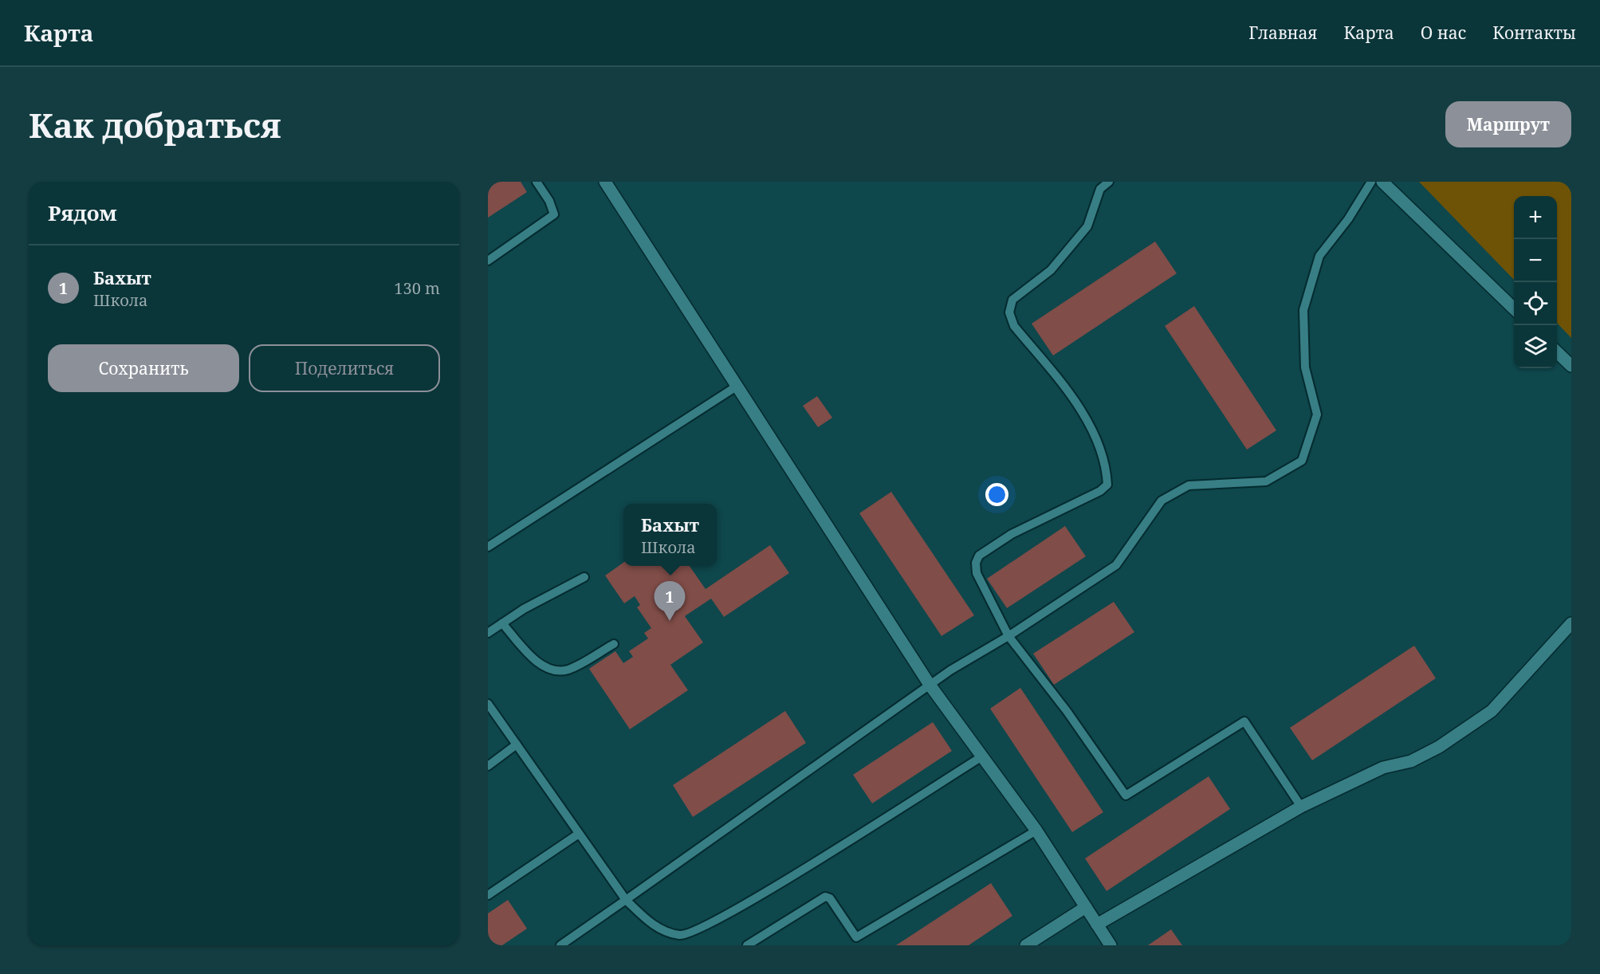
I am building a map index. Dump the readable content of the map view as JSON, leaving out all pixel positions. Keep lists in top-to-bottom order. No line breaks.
{"page":{"header":"Карта","nav":["Главная","Карта","О нас","Контакты"],"buttons":["Маршрут",["Сохранить","Поделиться"]],"title":"Как добраться","heading":"Рядом","map_buttons":["+","−"],"list":[{"mark":"1","name":"Бахыт","note":"Школа","value":"130 m"}],"popup":["Бахыт","Школа"],"pins":"1"}}
